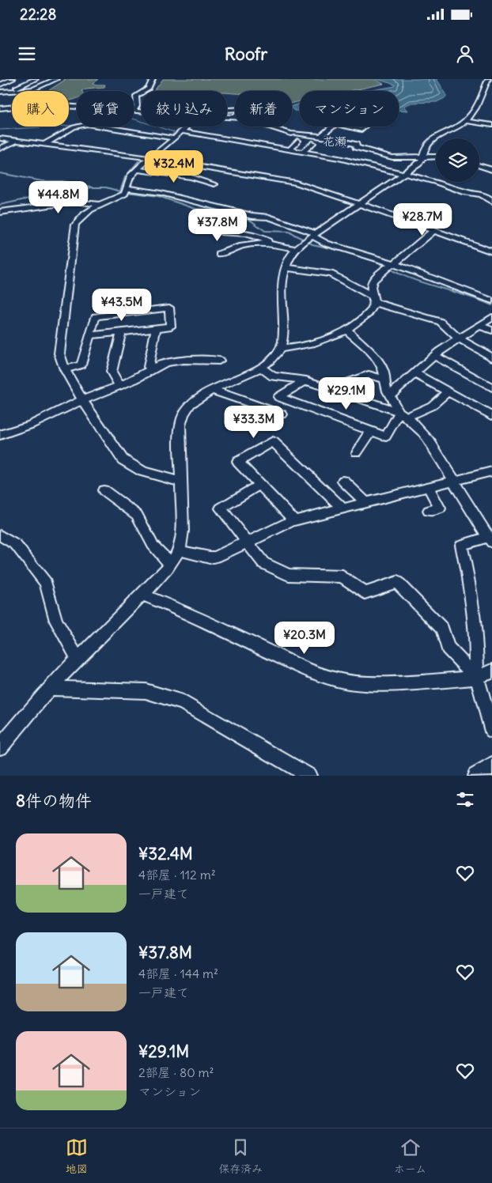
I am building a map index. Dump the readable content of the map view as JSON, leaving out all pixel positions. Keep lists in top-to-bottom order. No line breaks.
{"districts":["花瀬"],"page":{"status":"22:28","header":"Roofr","chip":["購入","賃貸","絞り込み","新着","マンション"],"price":["¥32.4M","¥44.8M","¥28.7M","¥37.8M","¥43.5M","¥29.1M","¥33.3M","¥20.3M"],"heading":"8件の物件","list":[{"name":"¥32.4M","note":"4部屋 · 112 m² · 一戸建て"},{"name":"¥37.8M","note":"4部屋 · 144 m² · 一戸建て"},{"name":"¥29.1M","note":"2部屋 · 80 m² · マンション"}],"tabs":["地図","保存済み","ホーム"]}}
